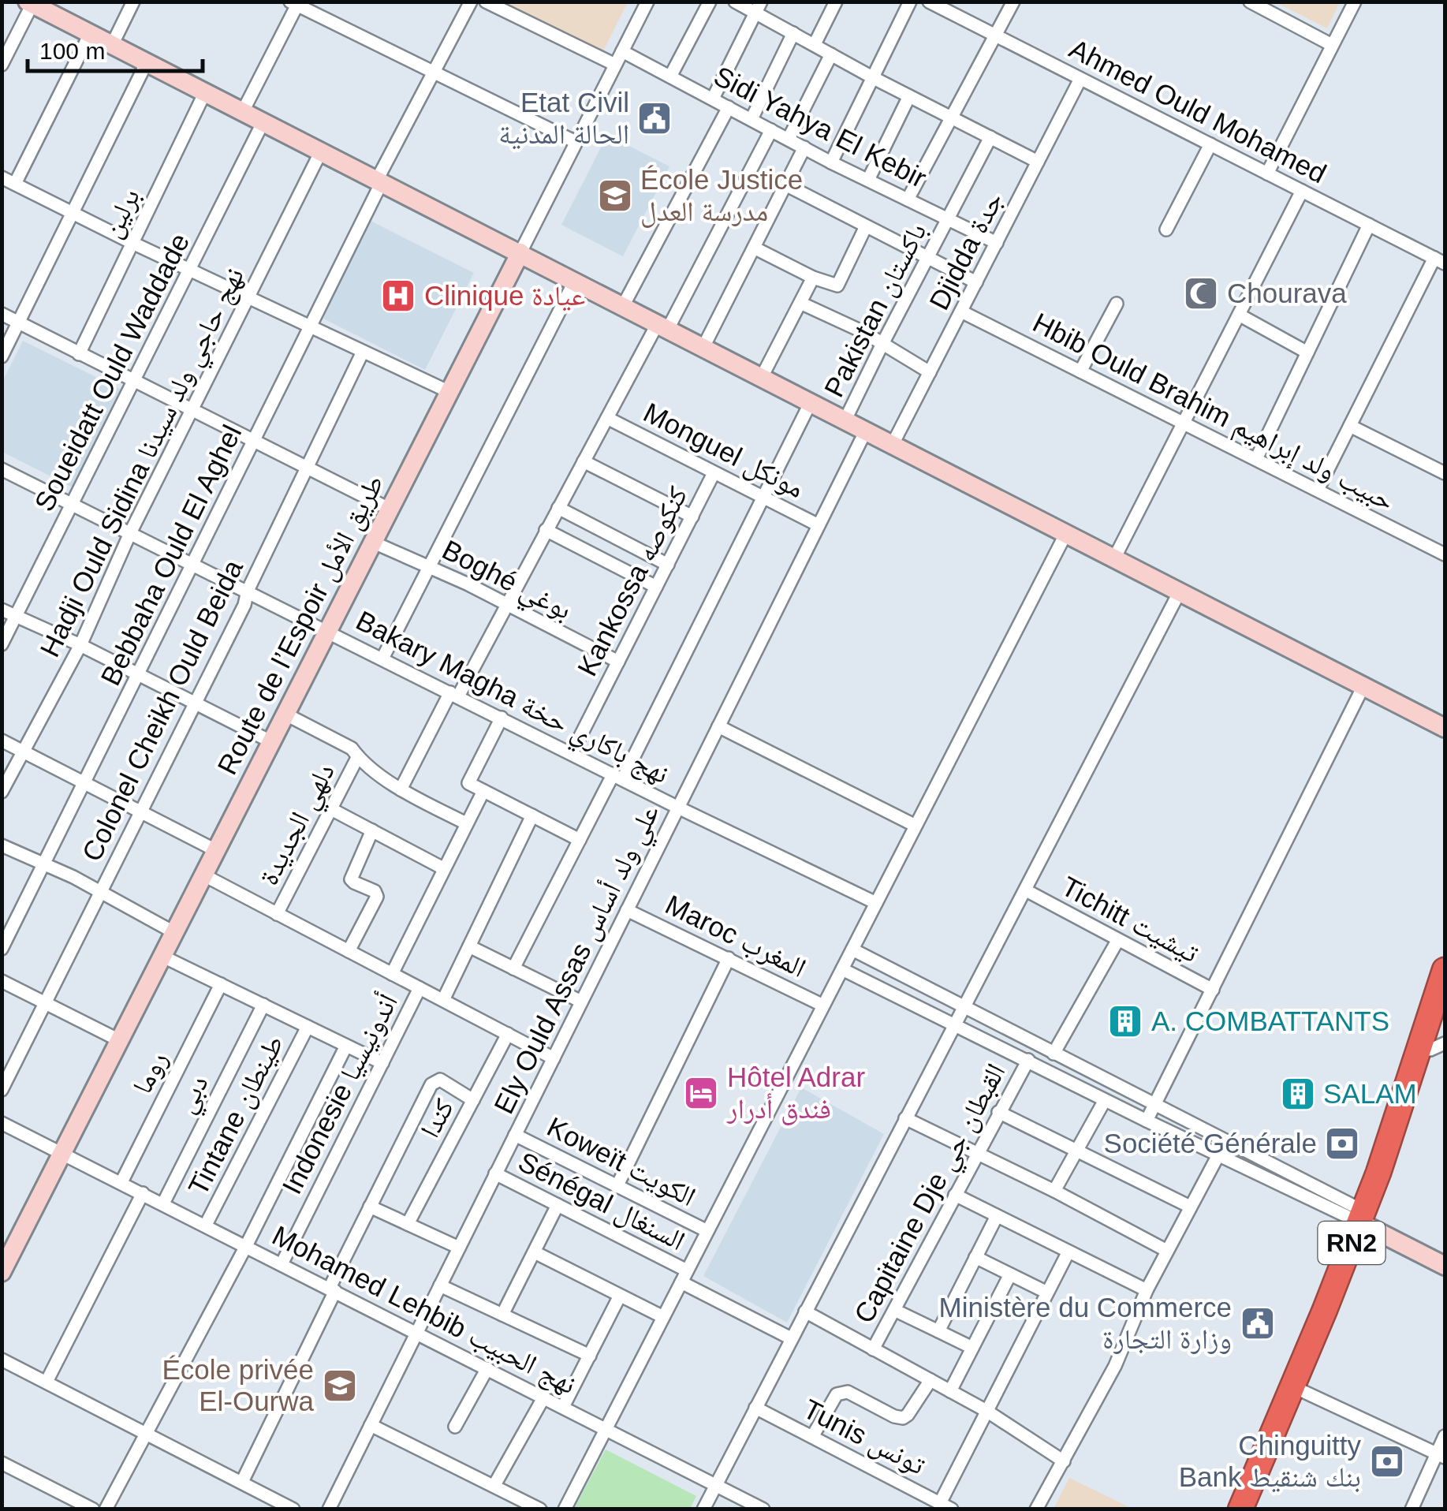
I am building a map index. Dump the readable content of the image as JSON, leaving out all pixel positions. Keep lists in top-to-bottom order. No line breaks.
{"streets":{"highway":["RN2"],"street":["Ahmed Ould Mohamed","Sidi Yahya El Kebir","برلين","Djidda جدة","Pakistan باكستان","Soueidatt Ould Waddade","Hbib Ould Brahim حبيب ولد إبراهيم","Monguel مونكل","Hadji Ould Sidina نهج حاجي ولد سيدنا","Bebbaha Ould El Aghel","Boghé بوغي","Kankossa كنكوصه","Route de l’Espoir طريق الأمل","Bakary Magha نهج باكاري حخة","Colonel Cheikh Ould Beida","دلهي الجديدة","Tichitt تيشيت","Maroc المغرب","Ely Ould Assas علي ولد أساس","روما","دبي","Indonesie أندونيسيا","Tintane طينطان","كندا","Koweït الكويت","Capitaine Dje القبطان جي","Sénégal السنغال","Mohamed Lehbib نهج الحبيب","Tunis تونس"]},"crossings":[["Ahmed Ould Mohamed","Djidda جدة"],["Sidi Yahya El Kebir","Djidda جدة"],["Sidi Yahya El Kebir","Pakistan باكستان"],["Sidi Yahya El Kebir","Route de l’Espoir طريق الأمل"],["Djidda جدة","Hbib Ould Brahim حبيب ولد إبراهيم"],["Soueidatt Ould Waddade","Bakary Magha نهج باكاري حخة"],["Monguel مونكل","Kankossa كنكوصه"],["Monguel مونكل","Ely Ould Assas علي ولد أساس"],["Hadji Ould Sidina نهج حاجي ولد سيدنا","Bakary Magha نهج باكاري حخة"],["Bebbaha Ould El Aghel","Bakary Magha نهج باكاري حخة"],["Boghé بوغي","Kankossa كنكوصه"],["Boghé بوغي","Route de l’Espoir طريق الأمل"],["Kankossa كنكوصه","Bakary Magha نهج باكاري حخة"],["Route de l’Espoir طريق الأمل","Bakary Magha نهج باكاري حخة"],["Route de l’Espoir طريق الأمل","Mohamed Lehbib نهج الحبيب"],["Bakary Magha نهج باكاري حخة","Colonel Cheikh Ould Beida"],["Bakary Magha نهج باكاري حخة","Ely Ould Assas علي ولد أساس"],["Maroc المغرب","Ely Ould Assas علي ولد أساس"],["Ely Ould Assas علي ولد أساس","Koweït الكويت"],["Ely Ould Assas علي ولد أساس","Sénégal السنغال"],["Ely Ould Assas علي ولد أساس","Mohamed Lehbib نهج الحبيب"],["روما","Mohamed Lehbib نهج الحبيب"],["دبي","Mohamed Lehbib نهج الحبيب"],["Indonesie أندونيسيا","Mohamed Lehbib نهج الحبيب"],["Tintane طينطان","Mohamed Lehbib نهج الحبيب"]],"places":{"public building":["Etat Civil الحالة المدنية","Ministère du Commerce وزارة التجارة"],"school or university":["École Justice مدرسة العدل","École privée El-Ourwa"],"mosque":["Chourava"],"hospital":["Clinique عيادة"],"building":["A. COMBATTANTS","SALAM"],"hotel":["Hôtel Adrar فندق أدرار"],"bank":["Société Générale","Chinguitty Bank بنك شنقيط"]},"scale_bar":"100 m"}
